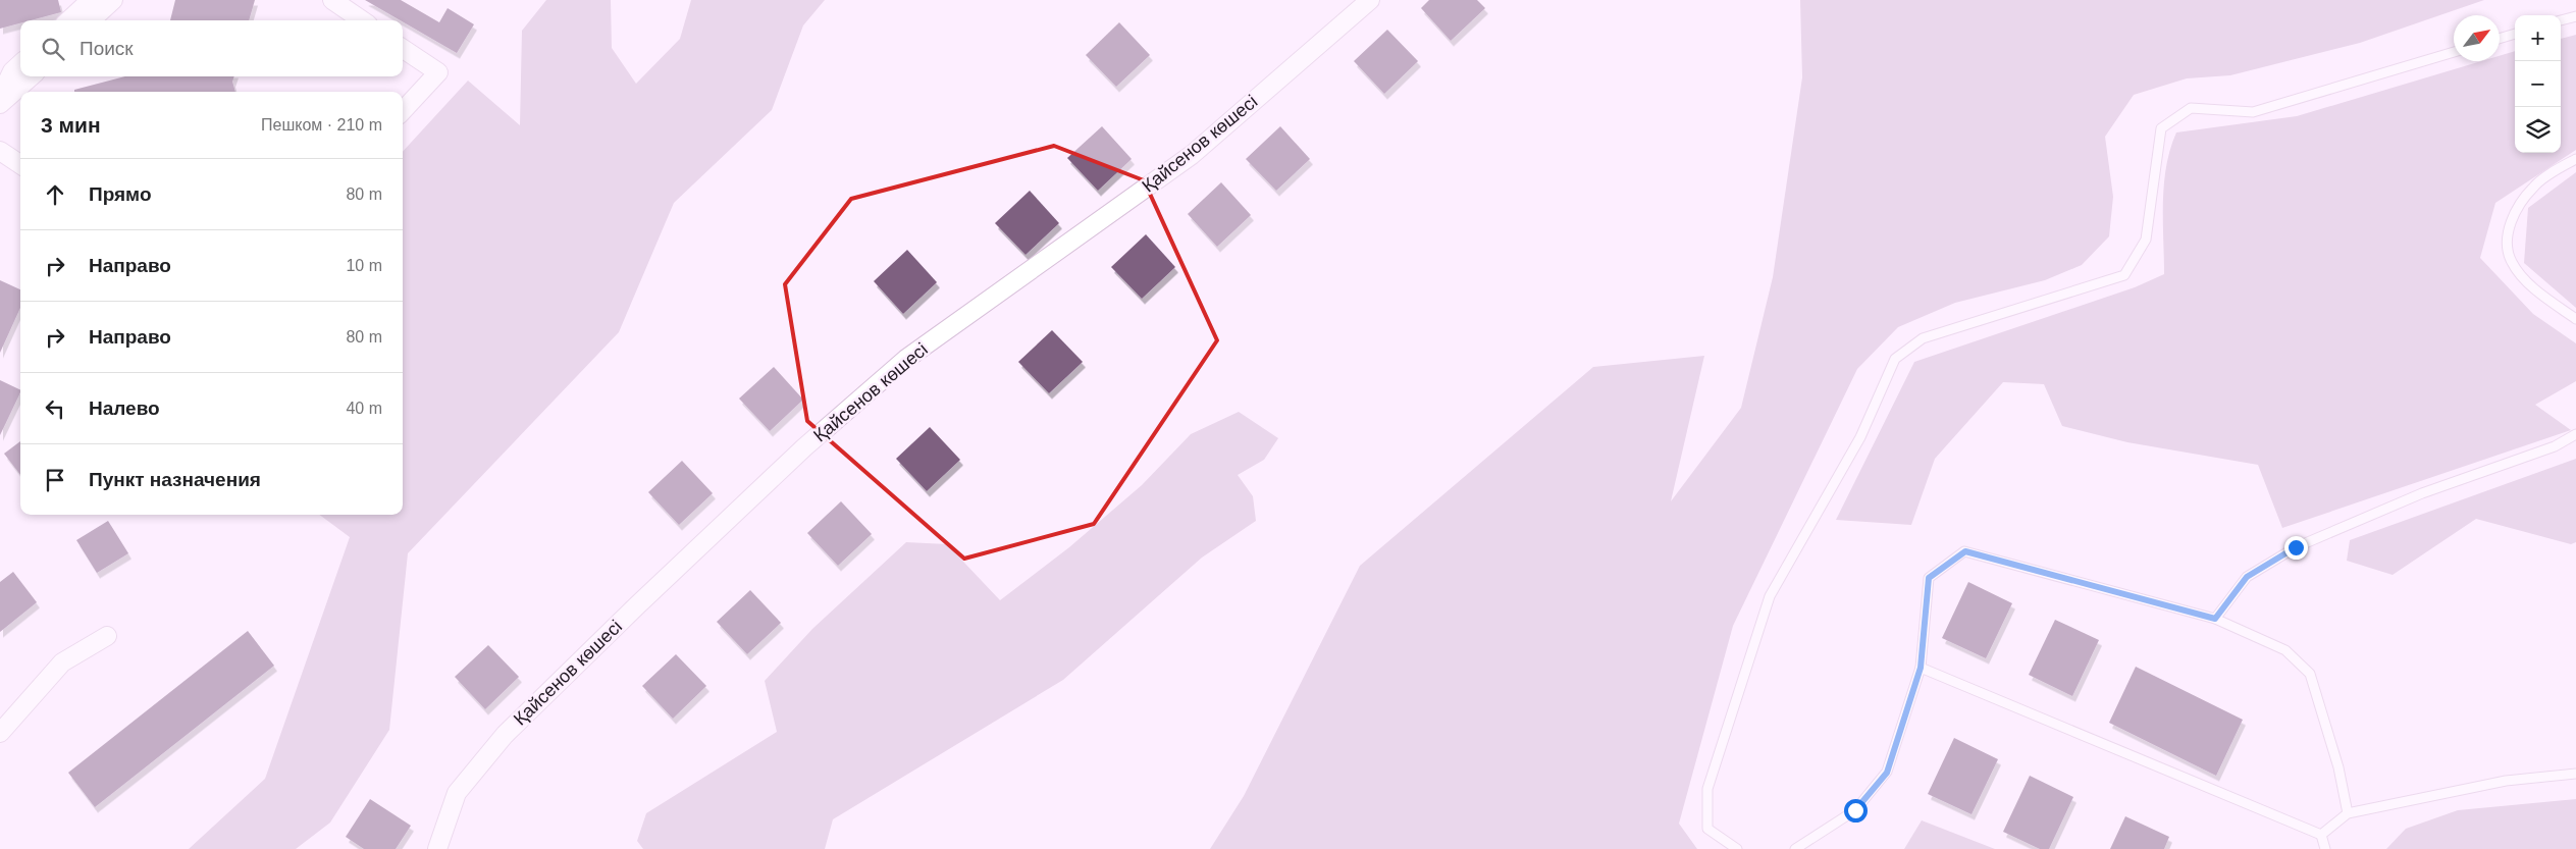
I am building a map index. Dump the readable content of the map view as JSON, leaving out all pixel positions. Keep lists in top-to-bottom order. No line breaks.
{"streets":{"street":["Қайсенов көшесі"]},"north":"top right","page":{"map_buttons":["+","−"],"search":"Поиск","heading":["3 мин","Пешком · 210 m"],"list":[["Прямо","80 m"],["Направо","10 m"],["Направо","80 m"],["Налево","40 m"],"Пункт назначения"]}}
